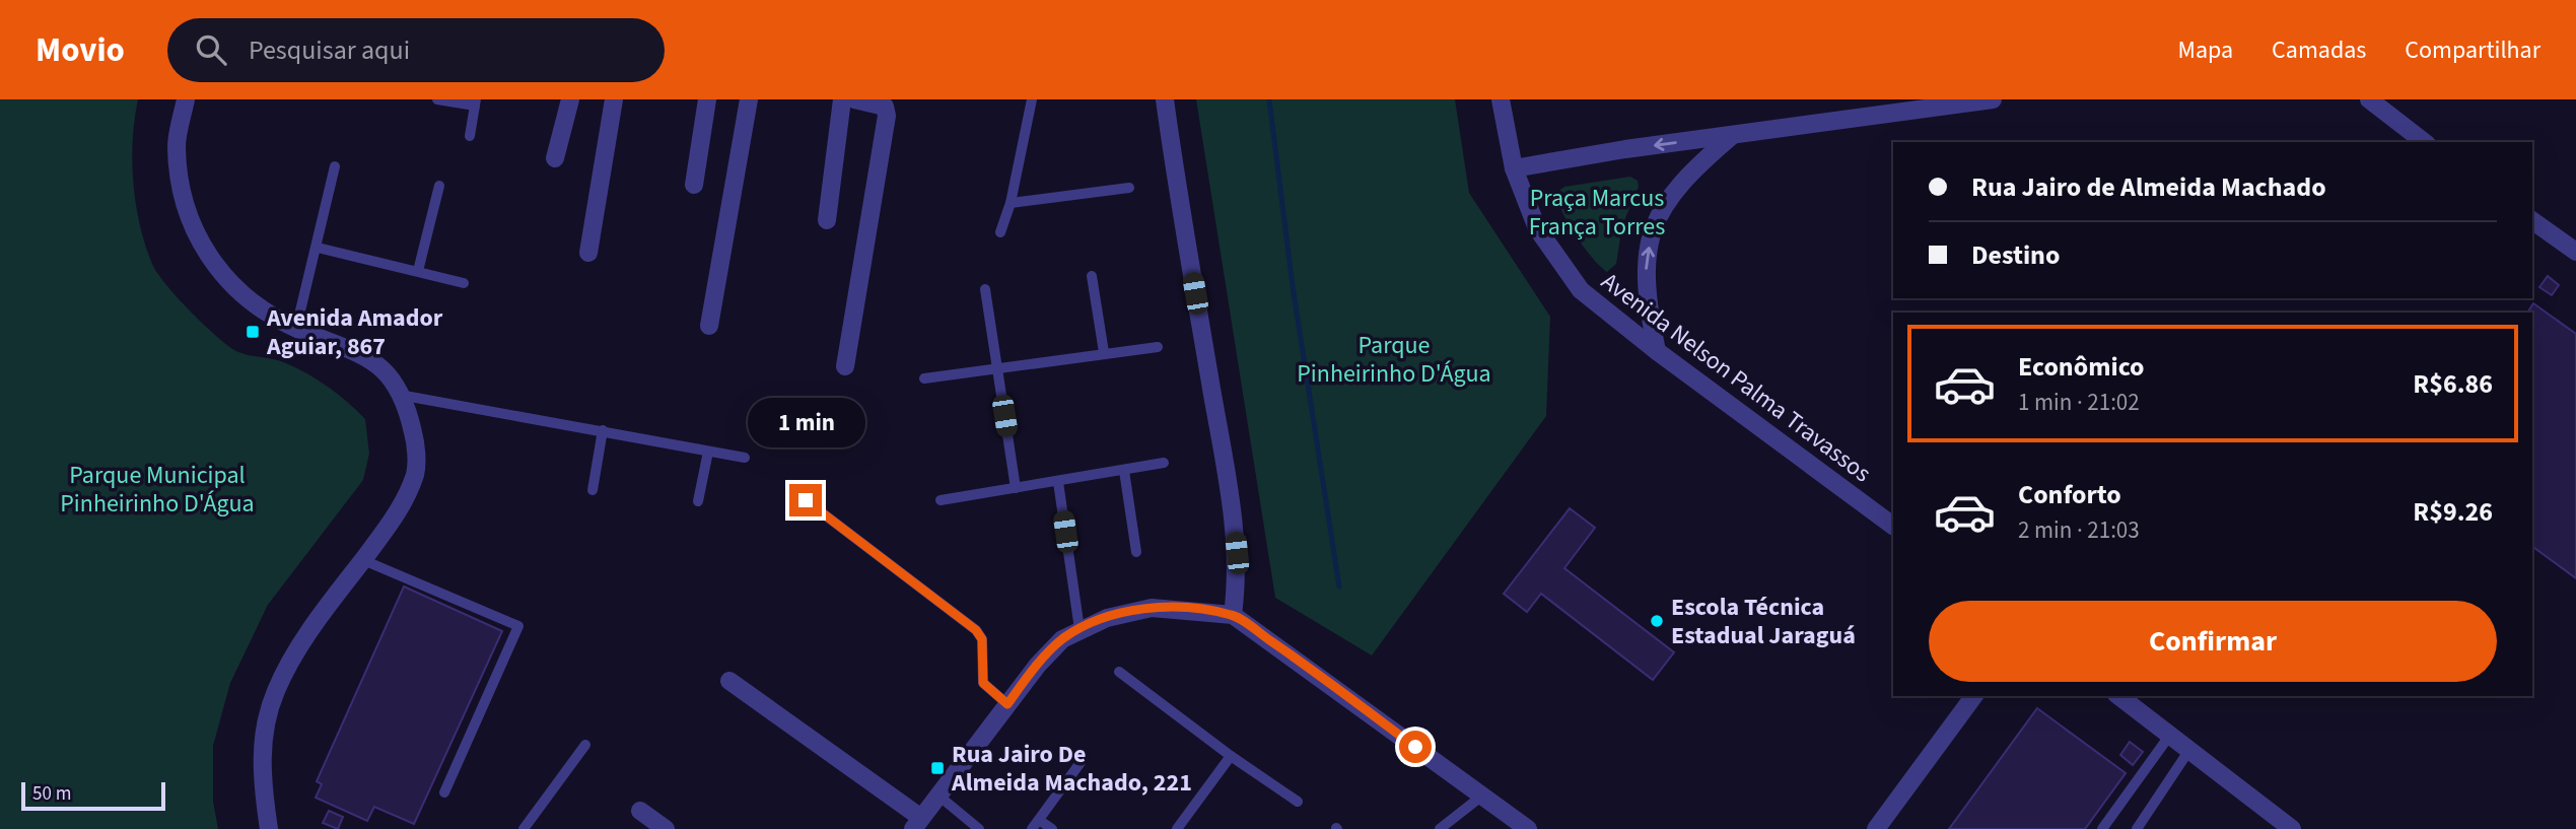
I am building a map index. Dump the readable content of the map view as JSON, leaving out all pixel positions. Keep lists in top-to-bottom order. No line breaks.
{"streets":{"street":["Avenida Nelson Palma Travassos"]},"parks":["Praça Marcus França Torres","Parque Pinheirinho D'Água","Parque Municipal Pinheirinho D'Água"],"places":{"transit":["Avenida Amador Aguiar, 867","Rua Jairo De Almeida Machado, 221"],"other":["Escola Técnica Estadual Jaraguá"]},"scale_bar":"50 m","page":{"header":"Movio","search":"Pesquisar aqui","nav":["Mapa","Camadas","Compartilhar"],"banner":["Rua Jairo de Almeida Machado","Destino"],"list":[{"name":"Econômico","note":"1 min · 21:02","value":"R$6.86"},{"name":"Conforto","note":"2 min · 21:03","value":"R$9.26"}],"bubble":"1 min","buttons":"Confirmar","scale":"50 m"}}
